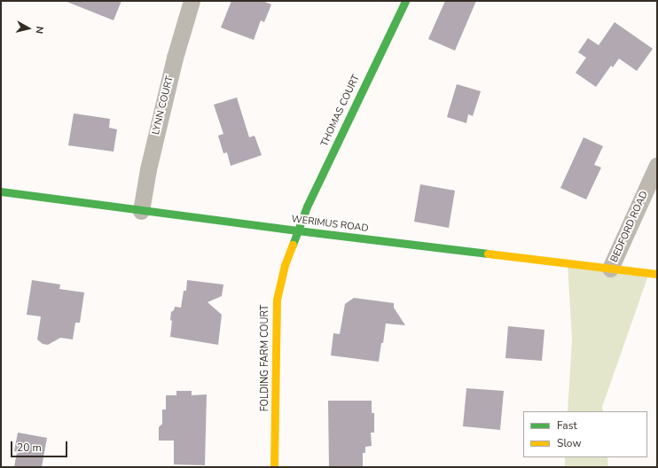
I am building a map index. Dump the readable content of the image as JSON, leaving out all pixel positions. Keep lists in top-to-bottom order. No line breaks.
{"streets":{"main road":["THOMAS COURT","WERIMUS ROAD","FOLDING FARM COURT"],"street":["LYNN COURT","BEDFORD ROAD"]},"crossings":[["LYNN COURT","WERIMUS ROAD"],["THOMAS COURT","WERIMUS ROAD"],["THOMAS COURT","FOLDING FARM COURT"],["WERIMUS ROAD","BEDFORD ROAD"],["WERIMUS ROAD","FOLDING FARM COURT"]],"legend":["Fast","Slow"],"scale_bar":"20 m","north":"right"}
